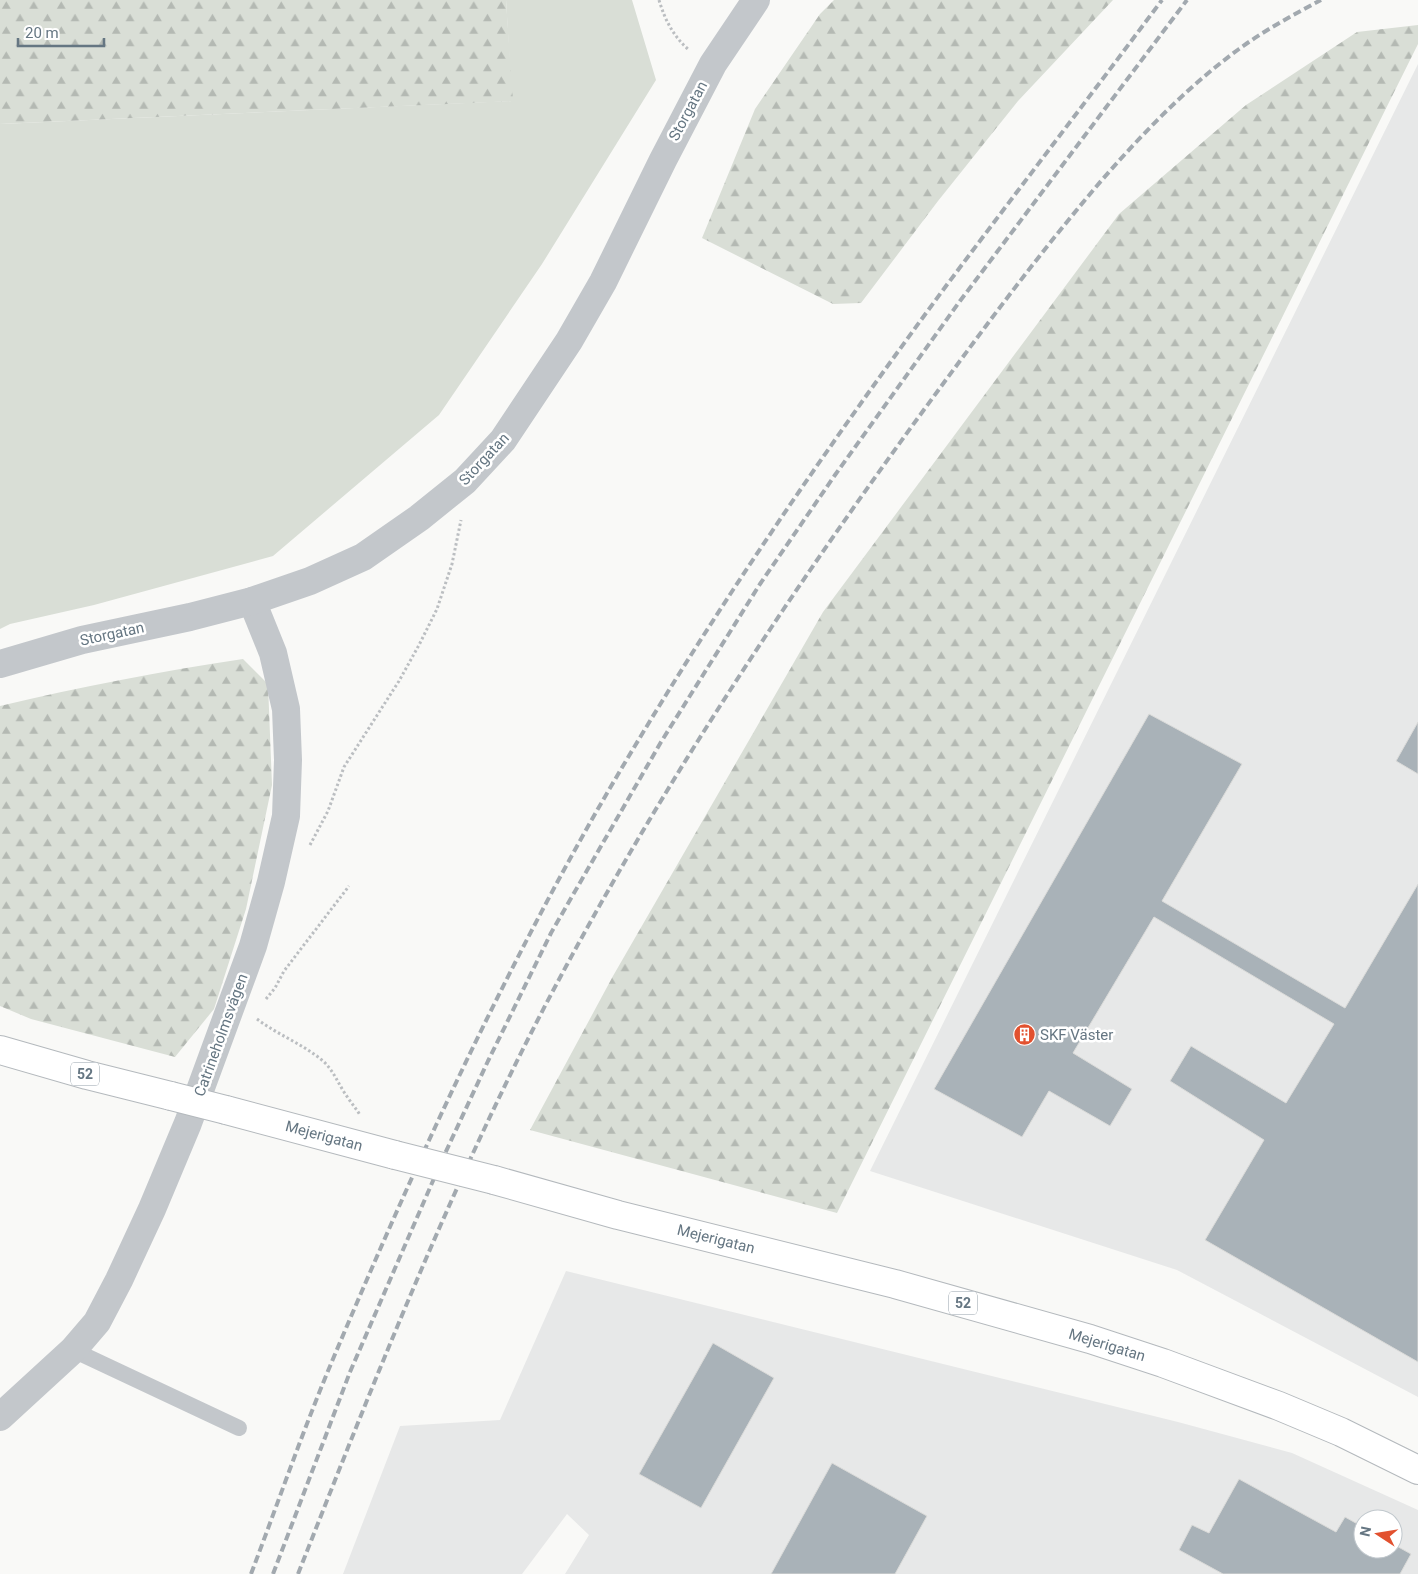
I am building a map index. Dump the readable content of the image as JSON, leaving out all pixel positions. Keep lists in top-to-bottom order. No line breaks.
{"streets":{"main road":["52","Mejerigatan"],"street":["Storgatan","Catrineholmsvägen"]},"crossings":[["Storgatan","Catrineholmsvägen"]],"places":{"building":["SKF Väster"]},"scale_bar":"20 m","north":"left"}
